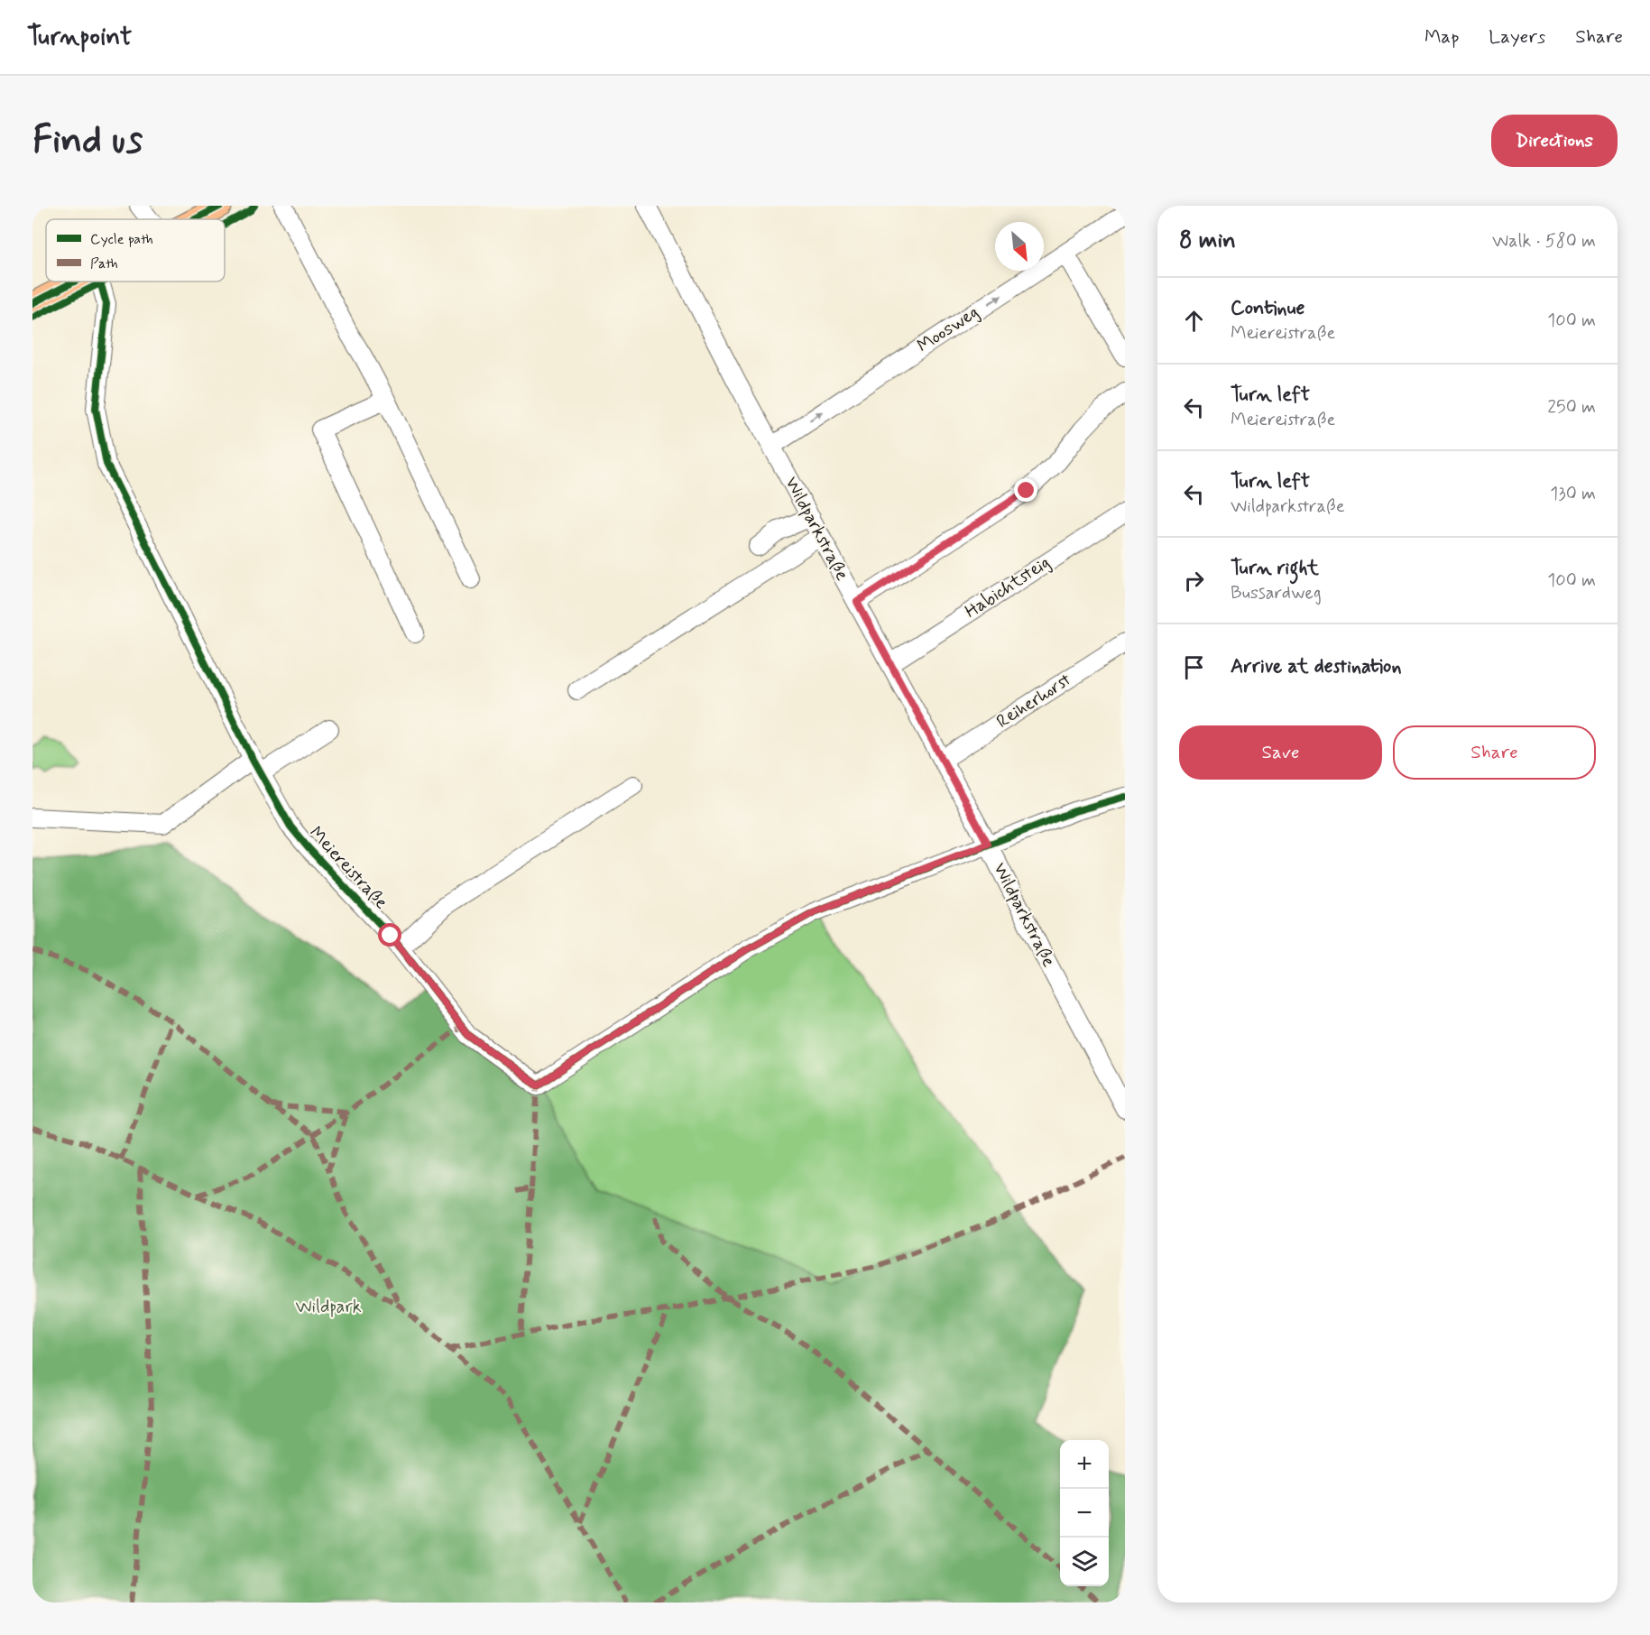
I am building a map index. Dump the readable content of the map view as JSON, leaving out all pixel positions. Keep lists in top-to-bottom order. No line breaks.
{"streets":{"street":["Moosweg","Wildparkstraße","Habichtsteig","Reiherhorst","Meiereistraße"]},"crossings":[["Moosweg","Wildparkstraße"],["Wildparkstraße","Habichtsteig"],["Wildparkstraße","Reiherhorst"],["Wildparkstraße","Meiereistraße"]],"one_way":["Moosweg"],"parks":["Wildpark"],"legend":["Cycle path","Path"],"north":"bottom right","page":{"header":"Turnpoint","nav":["Map","Layers","Share"],"buttons":["Directions",["Save","Share"]],"title":"Find us","heading":["8 min","Walk · 580 m"],"list":[["Continue","Meiereistraße","100 m"],["Turn left","Meiereistraße","250 m"],["Turn left","Wildparkstraße","130 m"],["Turn right","Bussardweg","100 m"],"Arrive at destination"],"map_buttons":["+","−"]}}
